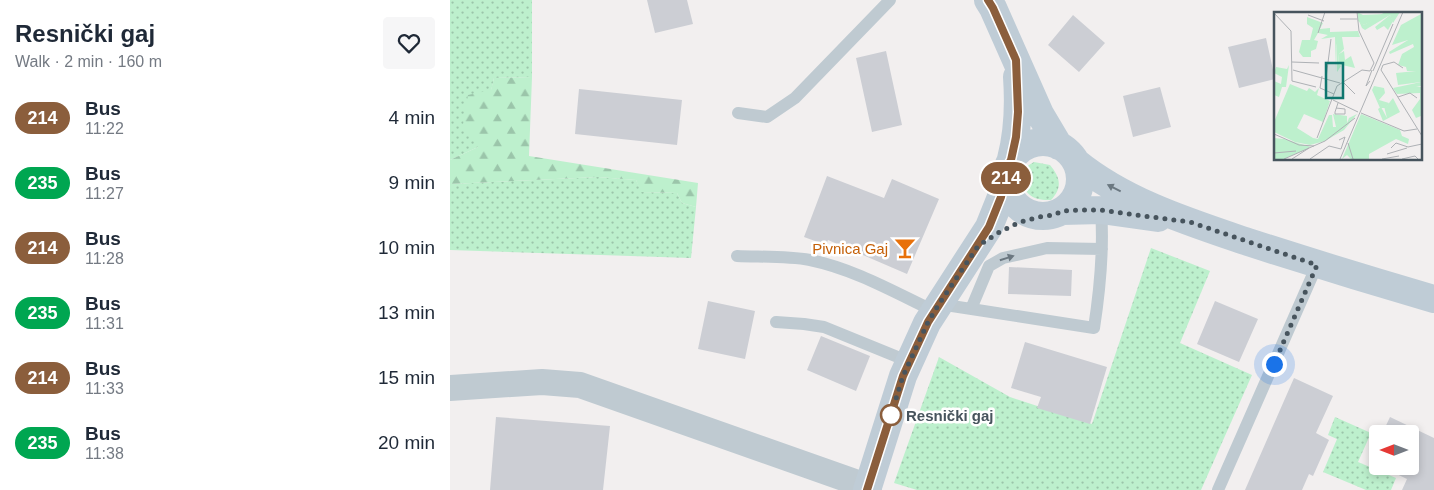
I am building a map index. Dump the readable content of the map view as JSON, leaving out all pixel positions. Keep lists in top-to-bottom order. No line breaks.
{"places":{"bar":["Pivnica Gaj"],"other":["Resnički gaj"]},"lines":["bus line 214"],"north":"left","page":{"heading":["Resnički gaj","Walk · 2 min · 160 m"],"on_map":"214","list":[{"mark":"214","name":"Bus","note":"11:22","value":"4 min"},{"mark":"235","name":"Bus","note":"11:27","value":"9 min"},{"mark":"214","name":"Bus","note":"11:28","value":"10 min"},{"mark":"235","name":"Bus","note":"11:31","value":"13 min"},{"mark":"214","name":"Bus","note":"11:33","value":"15 min"},{"mark":"235","name":"Bus","note":"11:38","value":"20 min"}]}}
